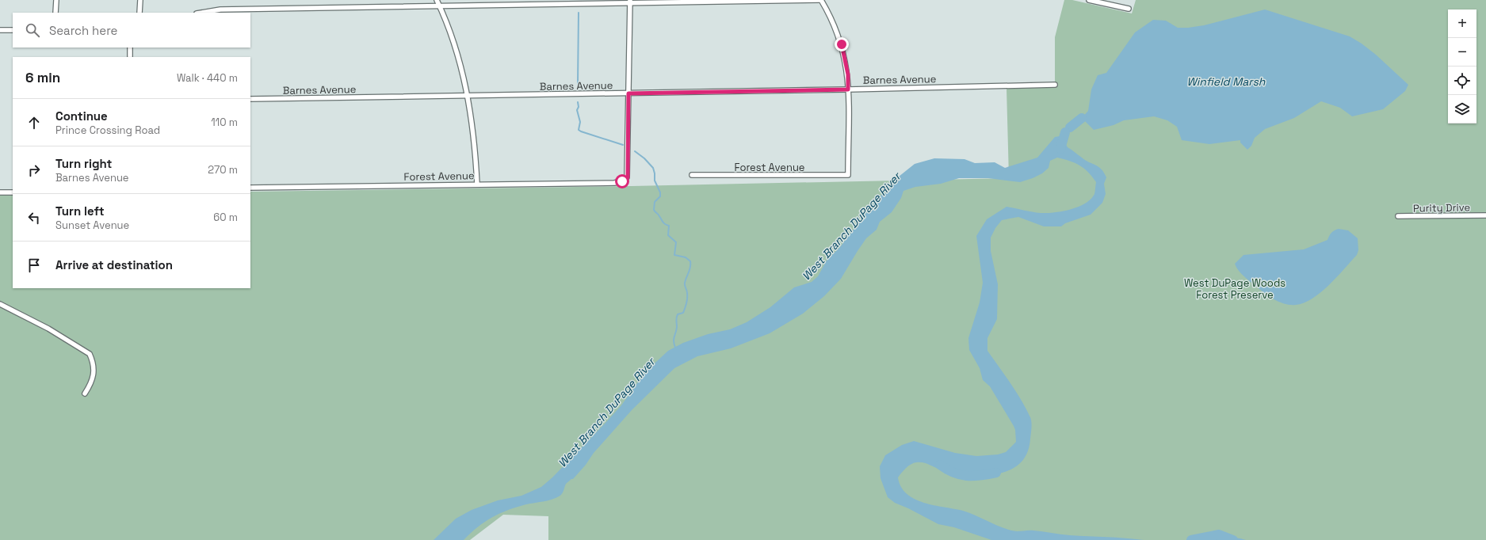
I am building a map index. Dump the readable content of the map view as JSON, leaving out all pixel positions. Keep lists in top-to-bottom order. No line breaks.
{"streets":{"street":["Barnes Avenue","Forest Avenue","Purity Drive"]},"crossings":[["Barnes Avenue","Forest Avenue"]],"water":["Winfield Marsh","West Branch DuPage River"],"parks":["West DuPage Woods Forest Preserve"],"page":{"map_buttons":["+","−"],"search":"Search here","heading":["6 min","Walk · 440 m"],"list":[["Continue","Prince Crossing Road","110 m"],["Turn right","Barnes Avenue","270 m"],["Turn left","Sunset Avenue","60 m"],"Arrive at destination"]}}
